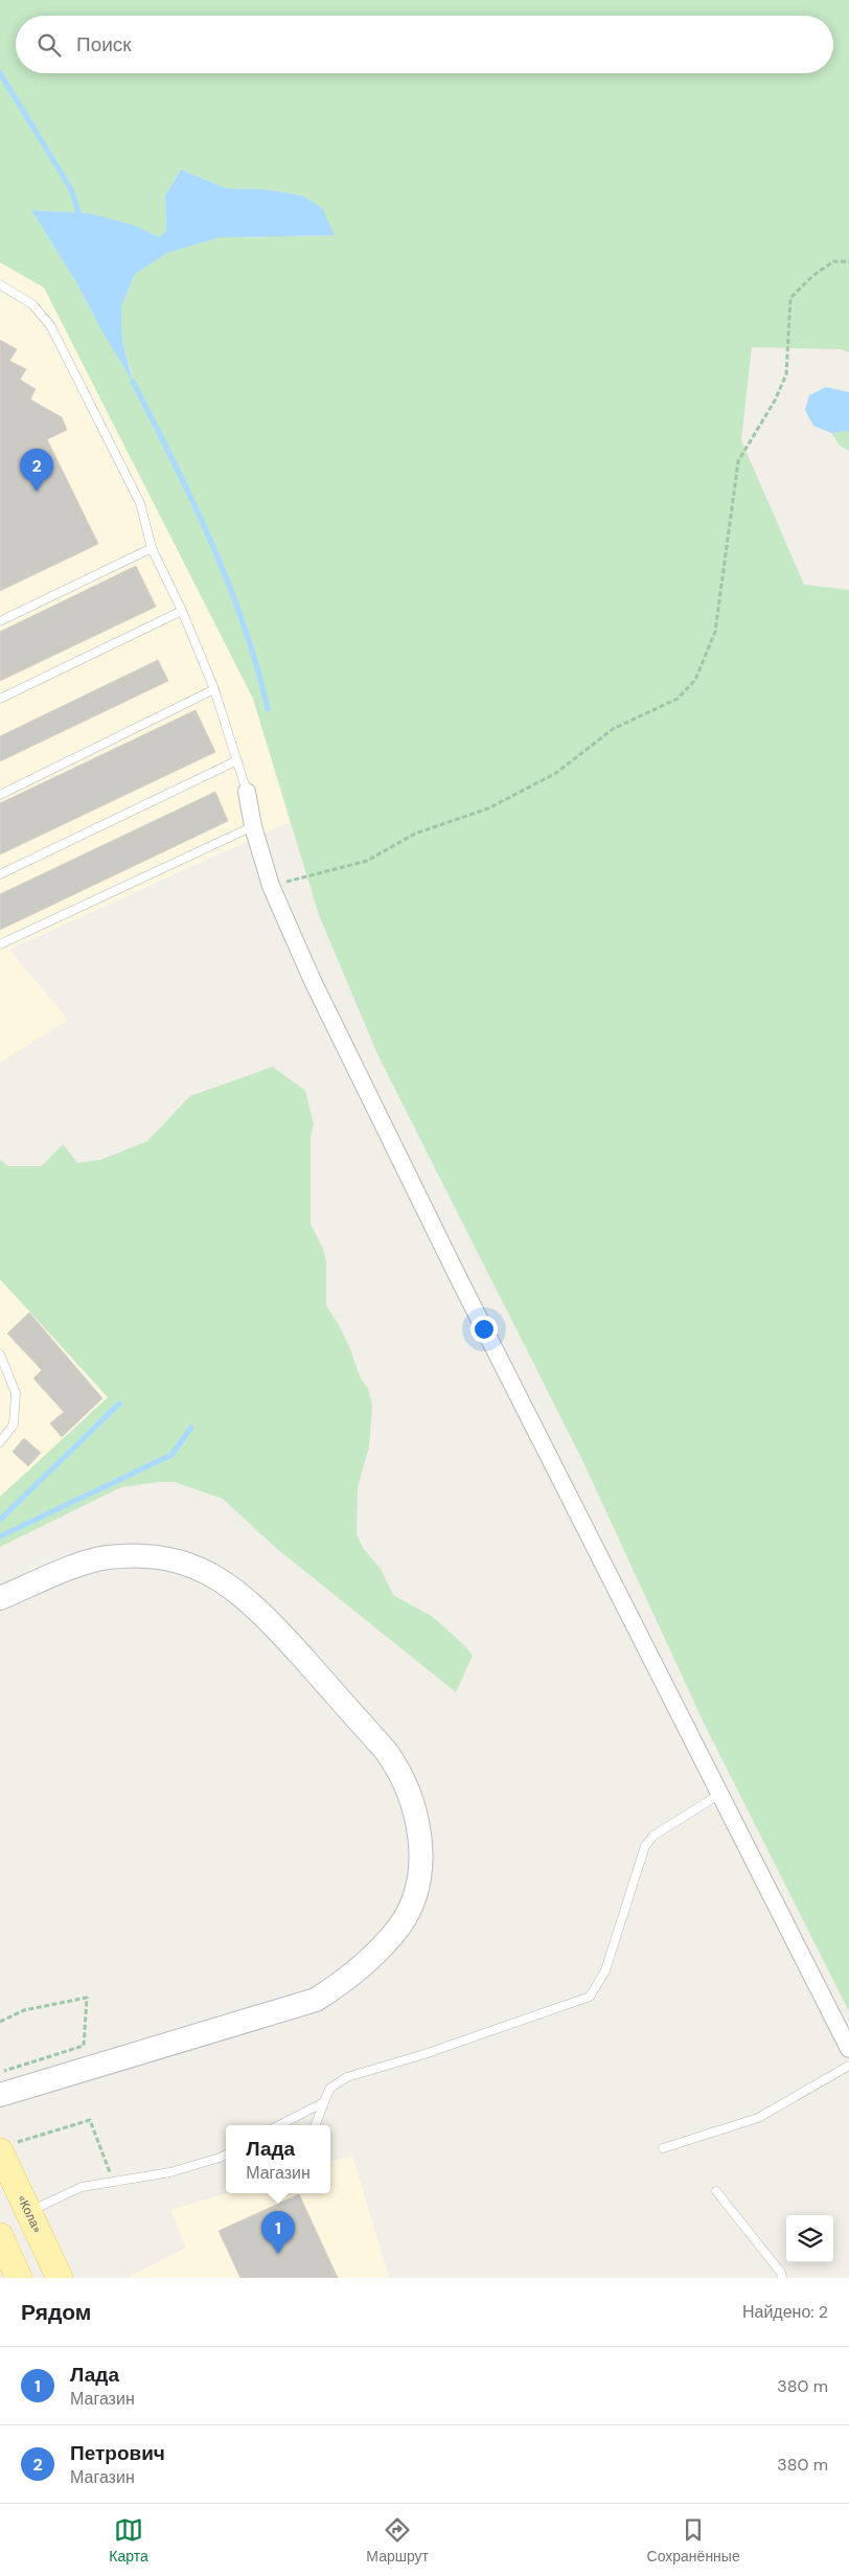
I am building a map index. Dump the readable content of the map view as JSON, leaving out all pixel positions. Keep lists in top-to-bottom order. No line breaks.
{"streets":{"main road":["«Кола»"]},"page":{"search":"Поиск","pins":["2","1"],"popup":["Лада","Магазин"],"heading":["Рядом","Найдено: 2"],"list":[{"mark":"1","name":"Лада","note":"Магазин","value":"380 m"},{"mark":"2","name":"Петрович","note":"Магазин","value":"380 m"}],"nav":["Карта","Маршрут","Сохранённые"]}}
